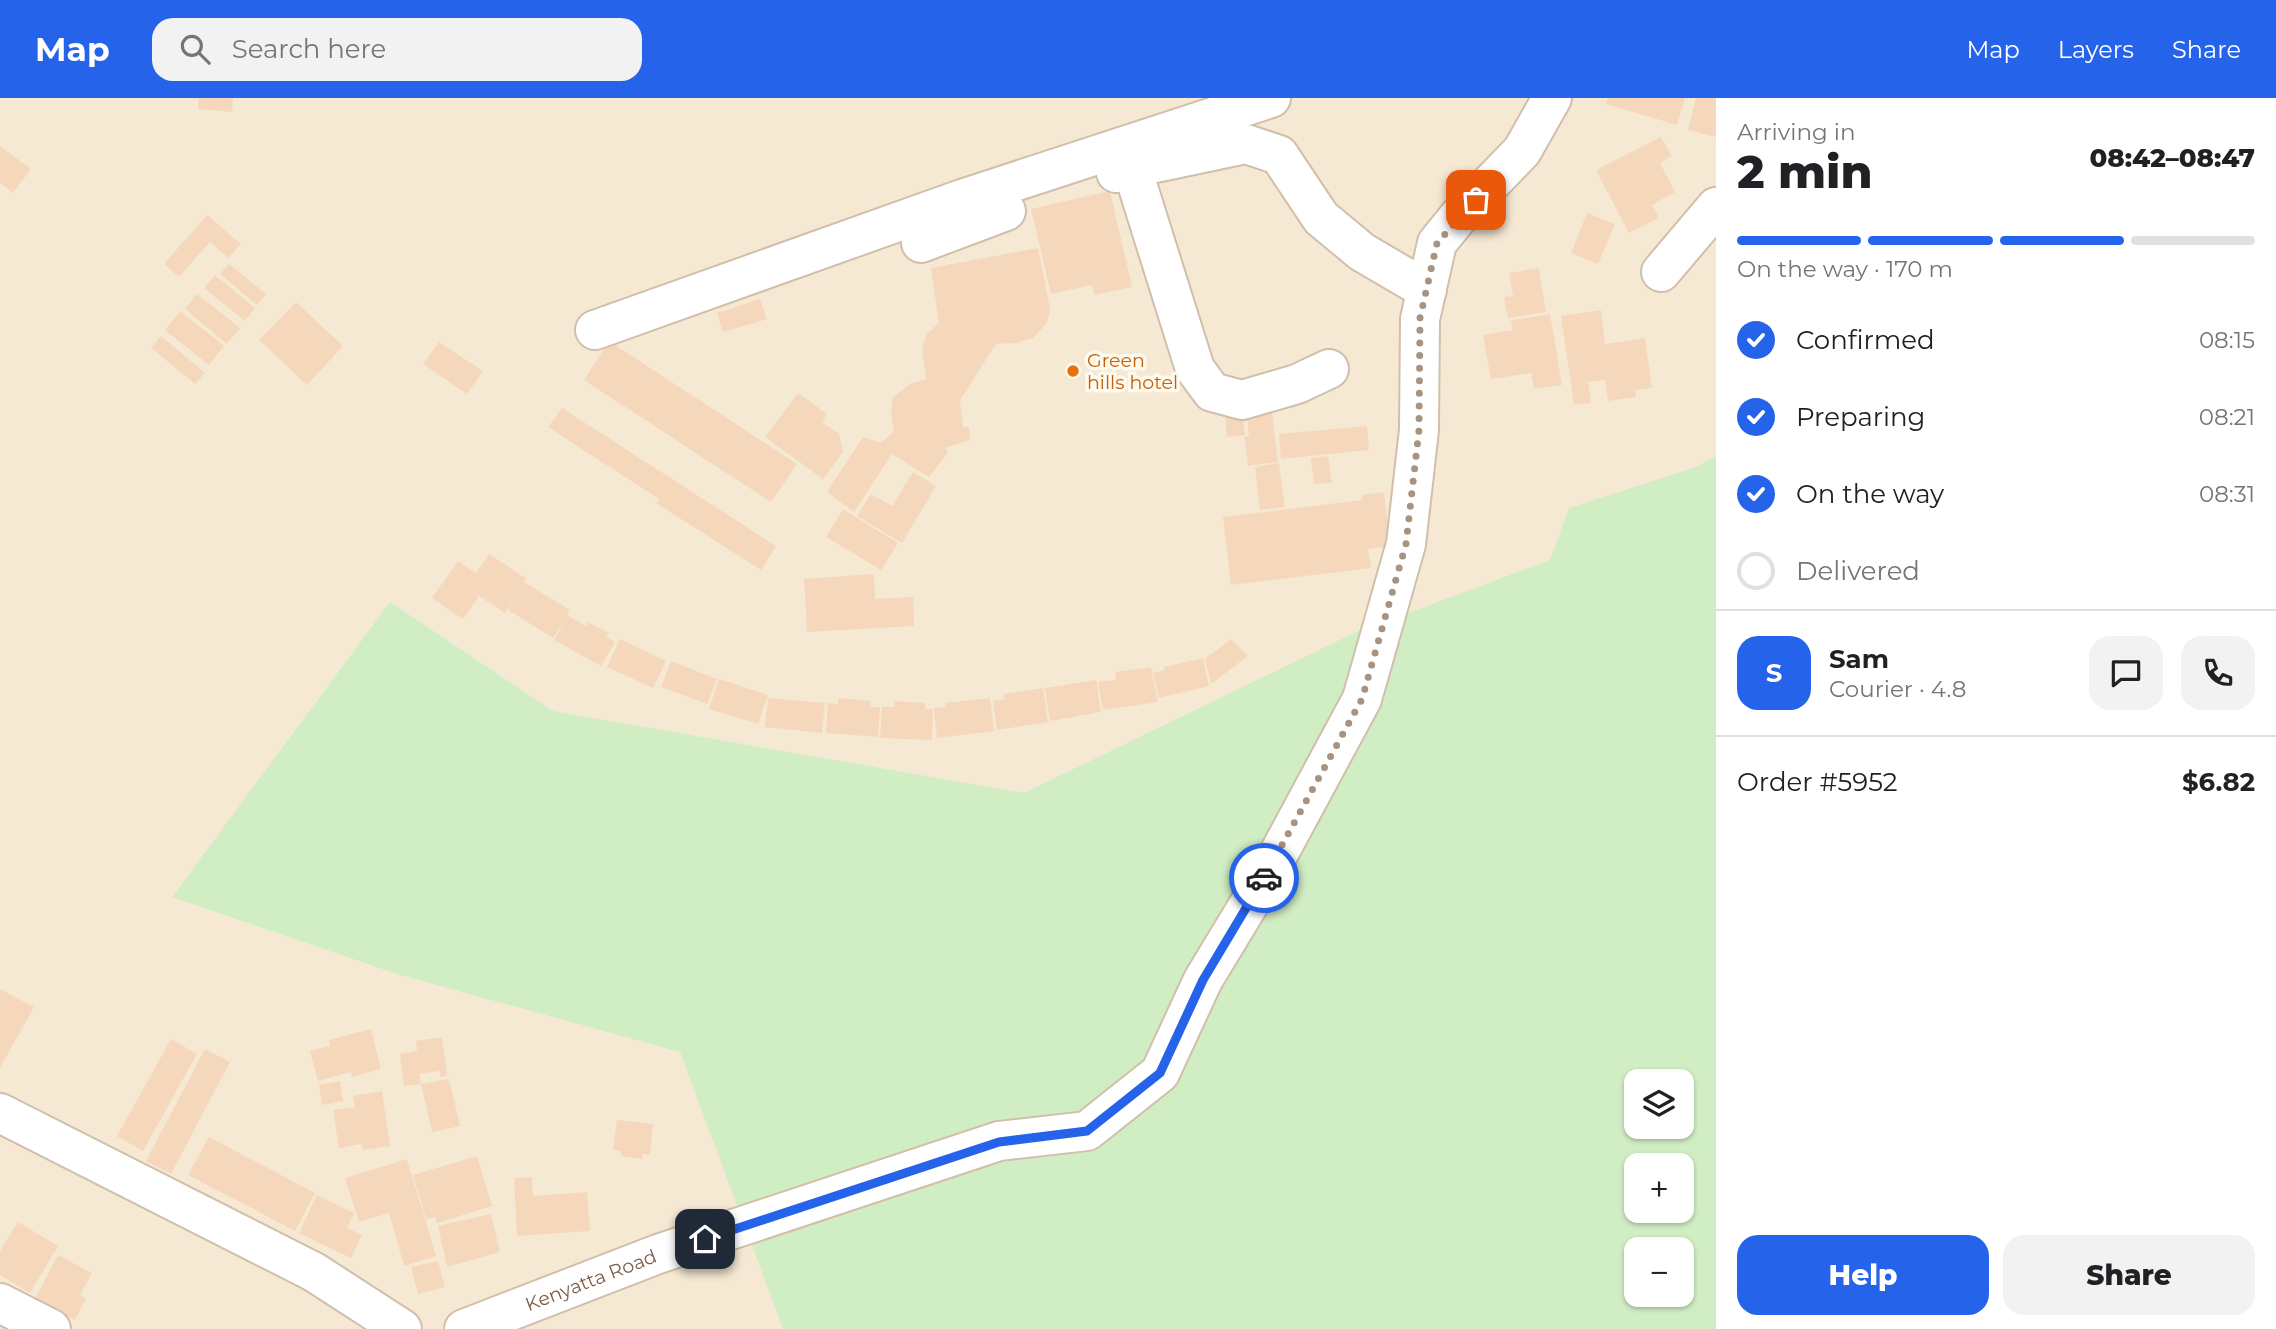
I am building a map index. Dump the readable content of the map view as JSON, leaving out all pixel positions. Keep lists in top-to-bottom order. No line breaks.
{"streets":{"street":["Kenyatta Road"]},"places":["Green hills hotel"],"page":{"header":"Map","search":"Search here","nav":["Map","Layers","Share"],"heading":["2 min","Arriving in","08:42–08:47"],"panel":["Sam","Courier · 4.8","Order #5952","$6.82"],"bar":"On the way · 170 m","list":[["Confirmed","08:15"],["Preparing","08:21"],["On the way","08:31"],"Delivered"],"round":"S","map_buttons":["+","−"],"buttons":["Help","Share"]}}
